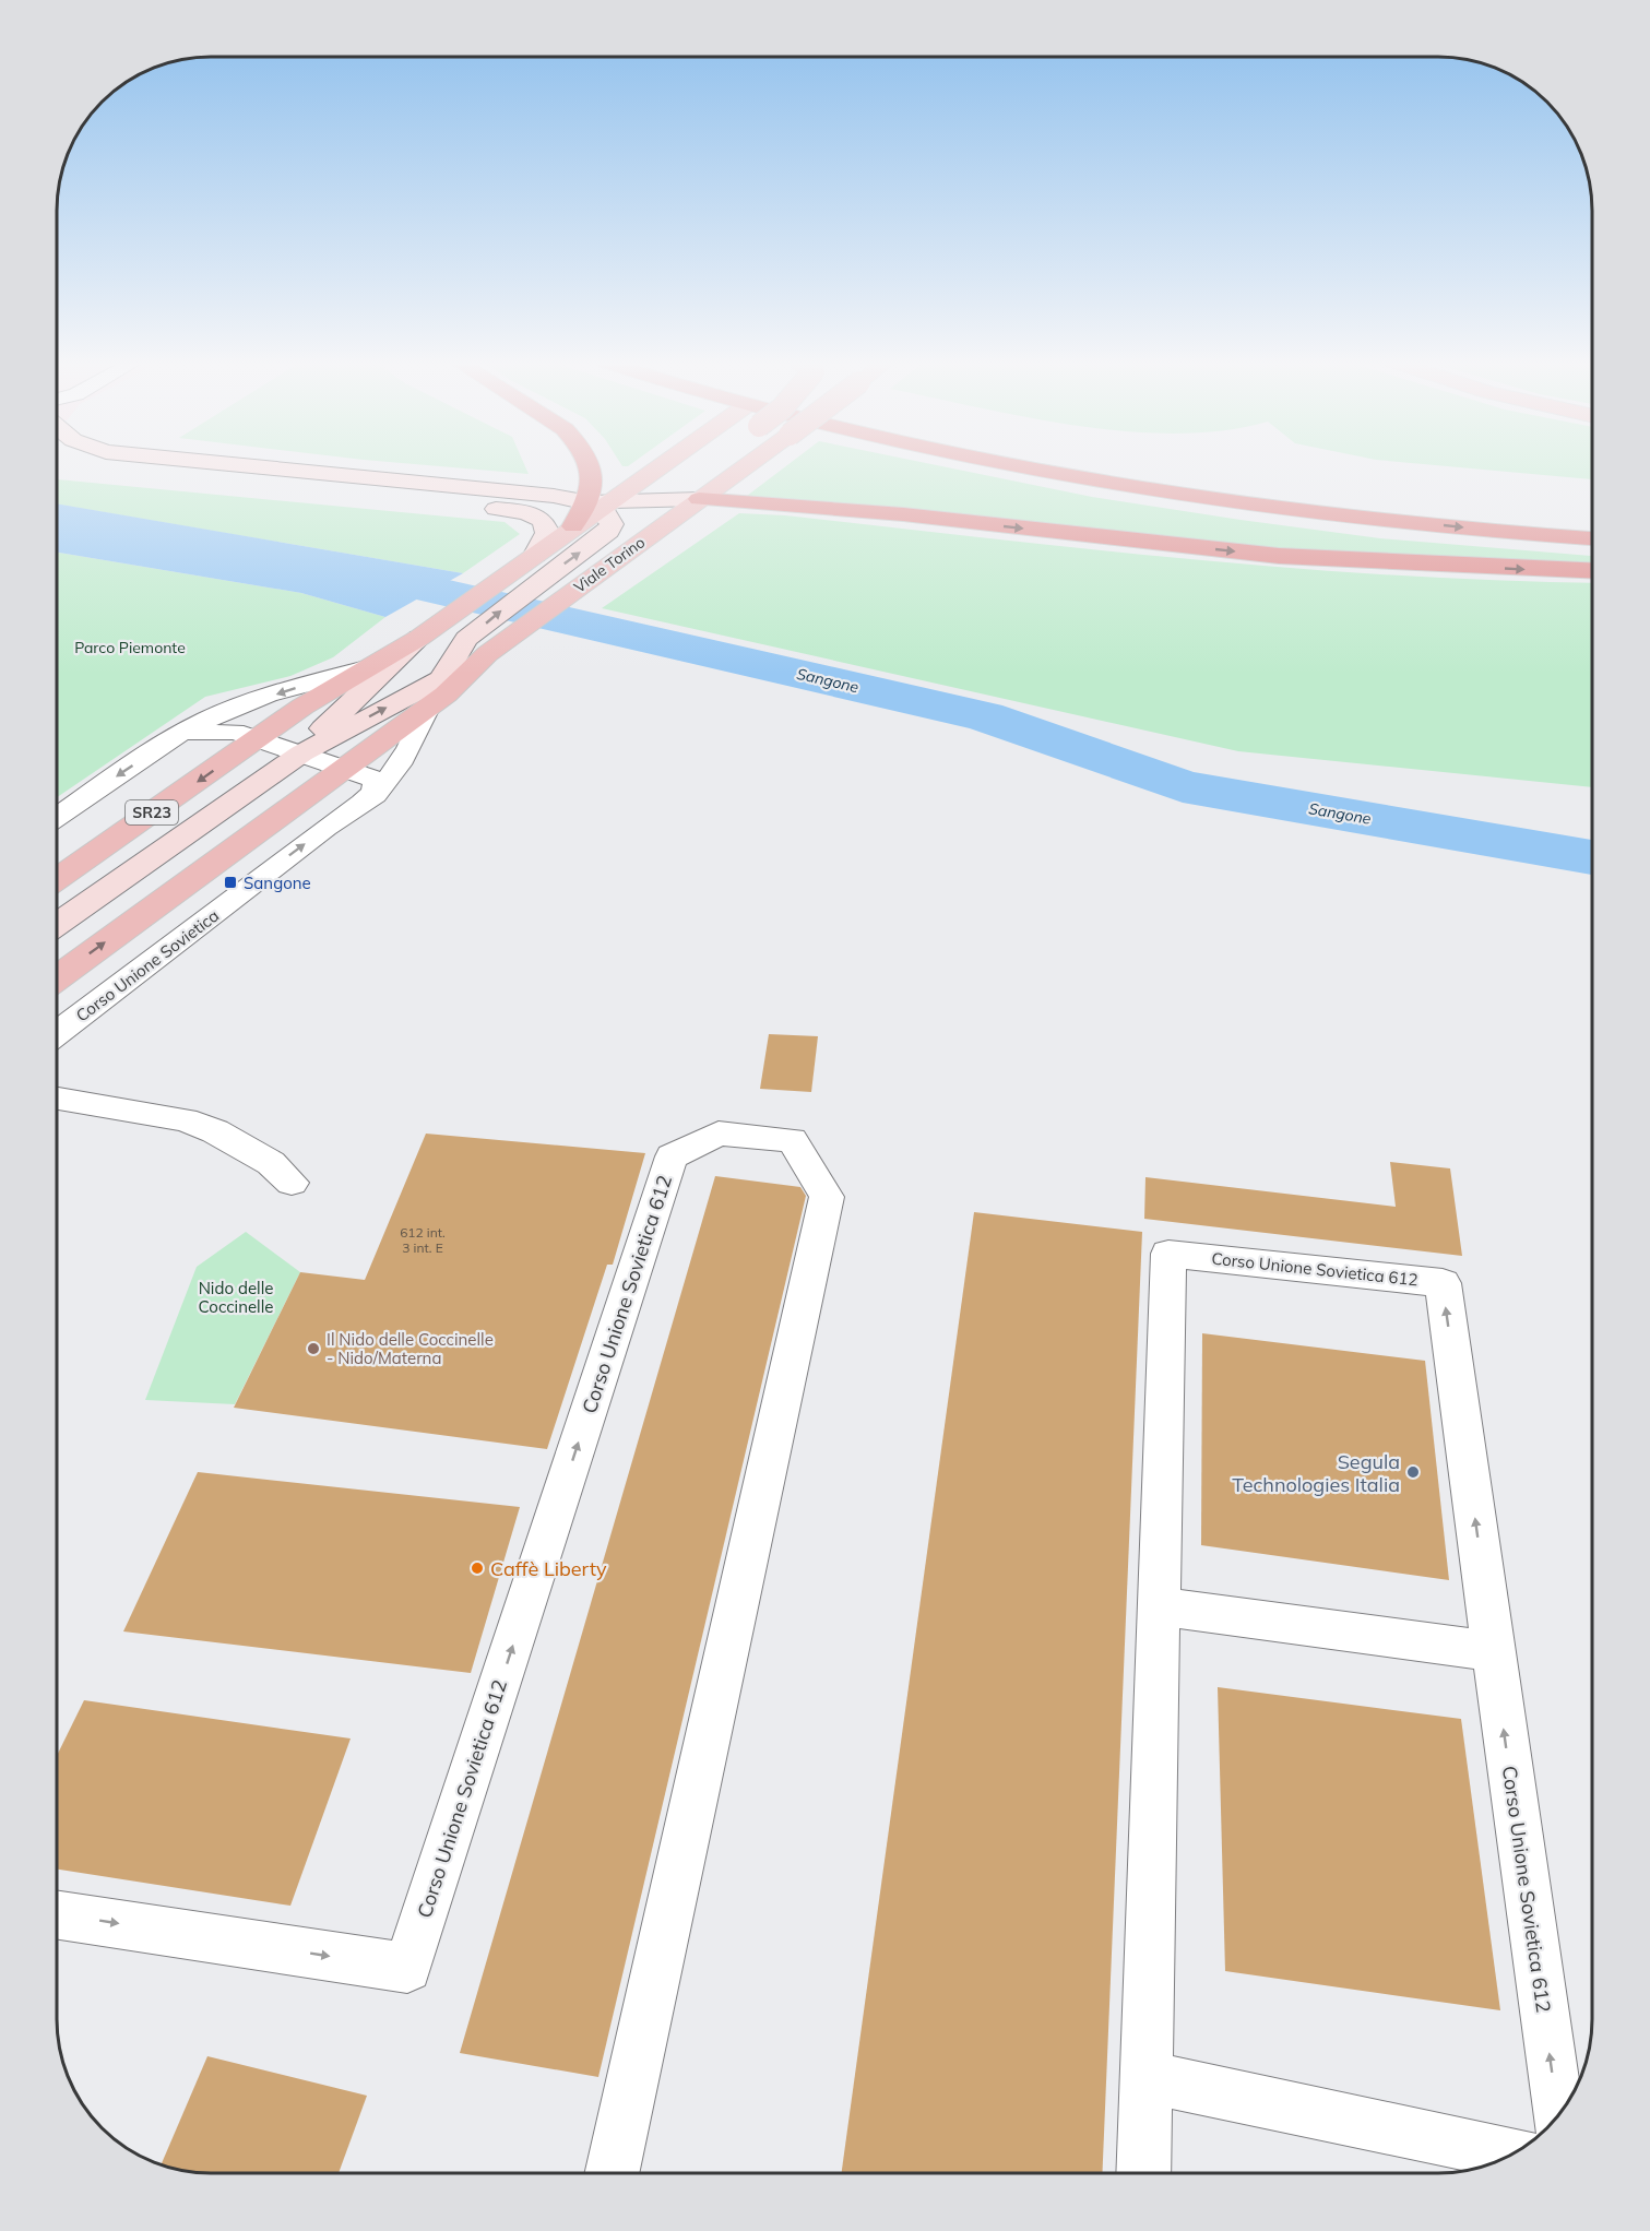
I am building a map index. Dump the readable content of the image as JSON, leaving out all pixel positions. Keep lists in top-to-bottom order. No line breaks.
{"streets":{"main road":["Viale Torino","SR23","Corso Unione Sovietica"],"street":["Corso Unione Sovietica 612"]},"crossings":[["Viale Torino","Corso Unione Sovietica"]],"water":["Sangone"],"parks":["Parco Piemonte","Nido delle Coccinelle"],"places":{"transit":["Sangone"],"other":["Il Nido delle Coccinelle - Nido/Materna","Segula Technologies Italia","Caffè Liberty"]},"house_numbers":["612 int. 3 int. E"]}
